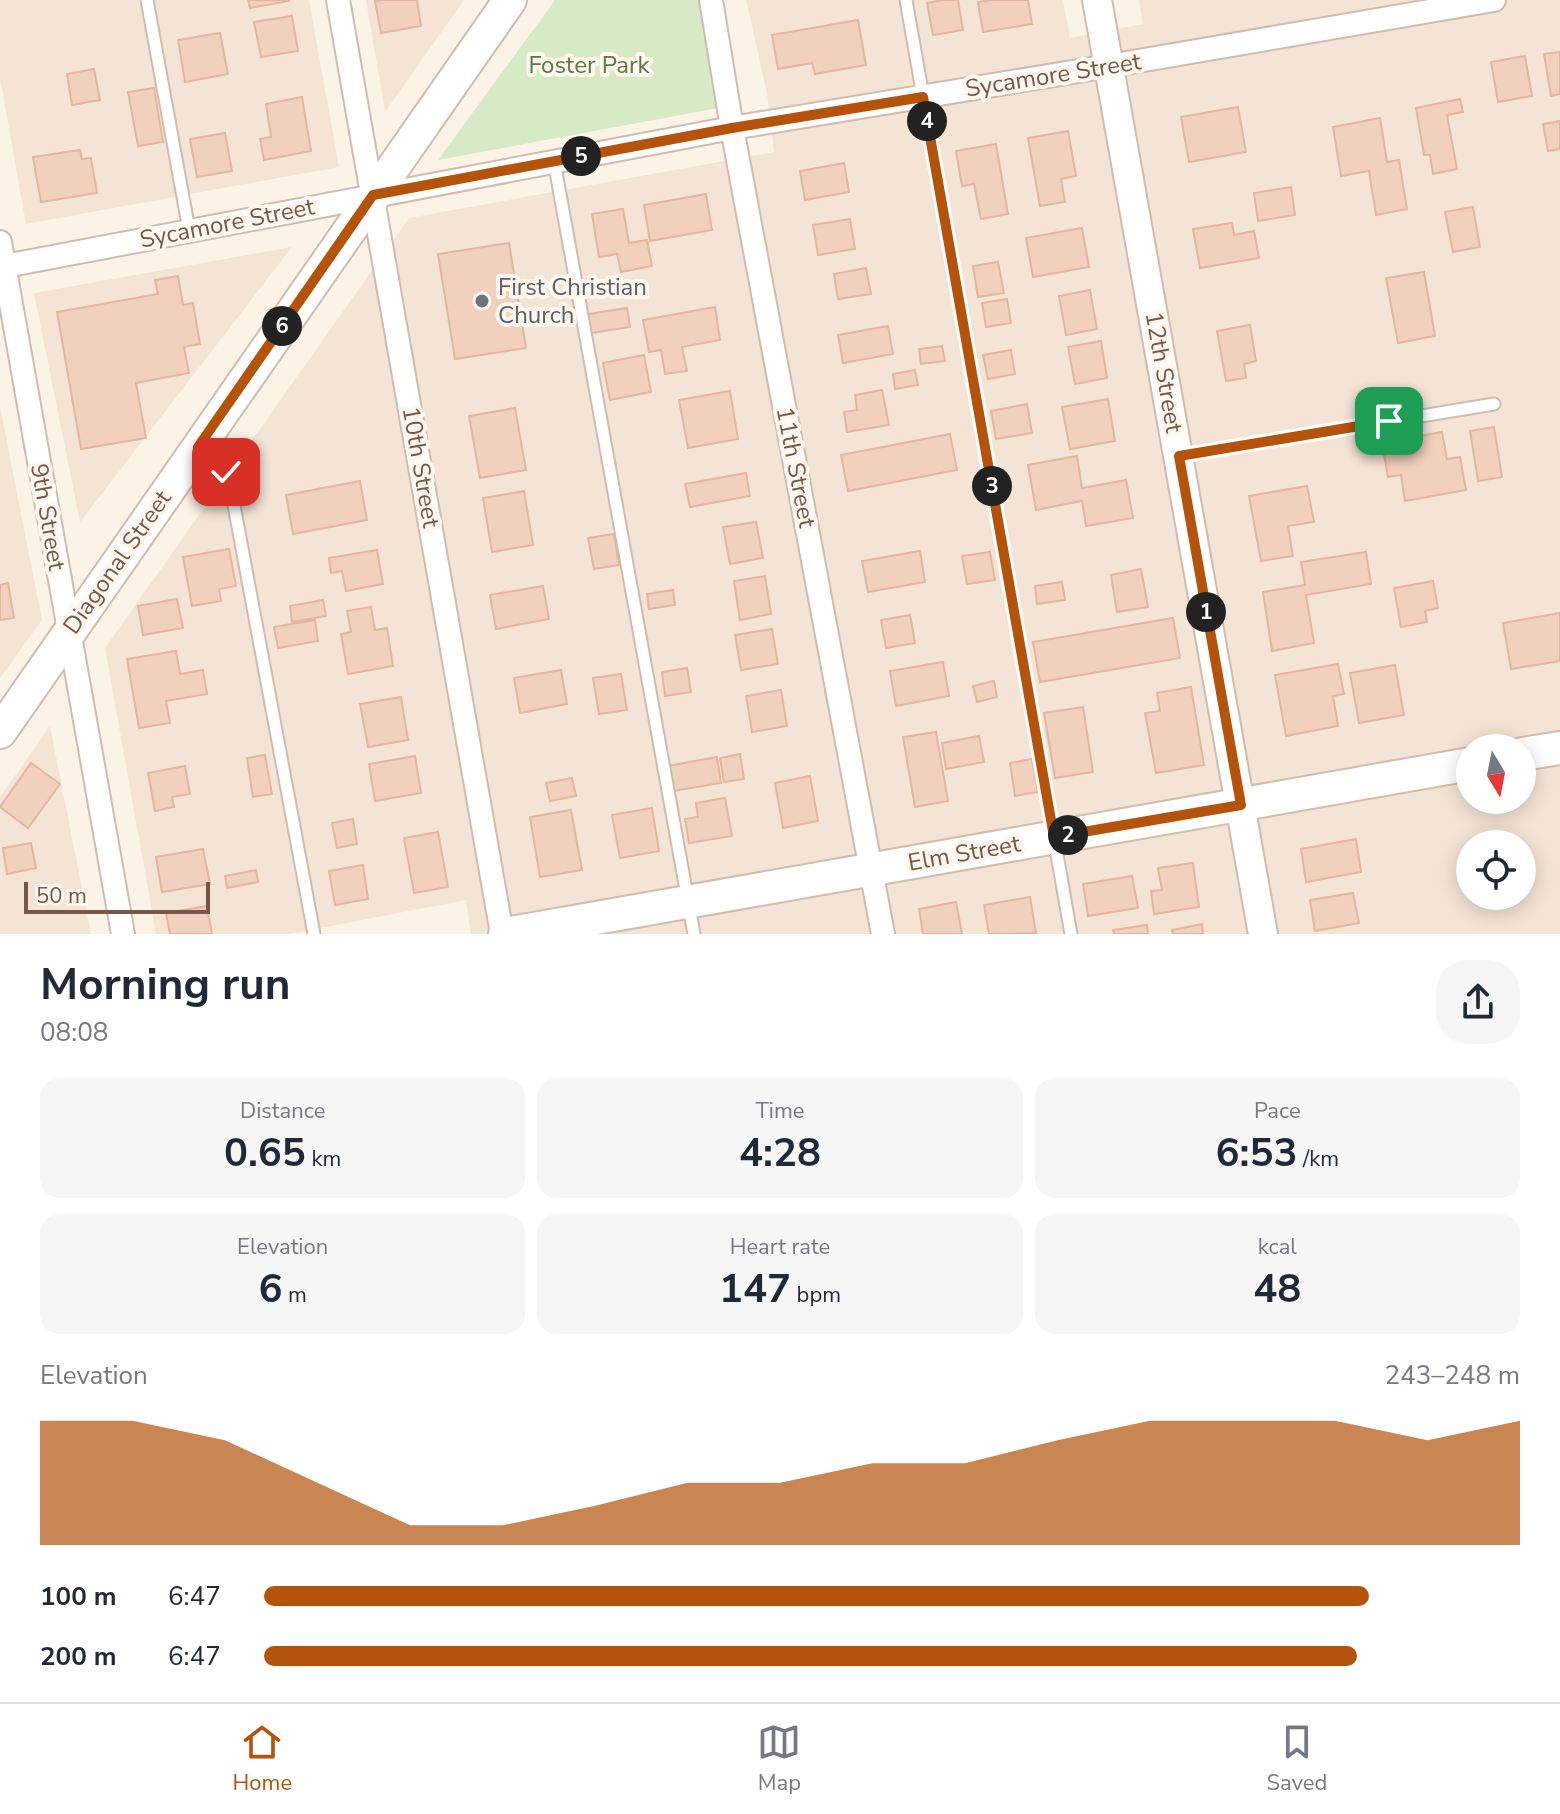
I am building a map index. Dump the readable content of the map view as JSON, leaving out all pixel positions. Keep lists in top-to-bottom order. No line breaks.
{"streets":{"main road":["Diagonal Street","Elm Street"],"street":["Sycamore Street","12th Street","10th Street","11th Street","9th Street"]},"crossings":[["Sycamore Street","12th Street"],["Sycamore Street","10th Street"],["Sycamore Street","11th Street"],["Sycamore Street","9th Street"],["Sycamore Street","Diagonal Street"],["12th Street","Elm Street"],["10th Street","Diagonal Street"],["10th Street","Elm Street"],["11th Street","Elm Street"],["9th Street","Diagonal Street"]],"parks":["Foster Park"],"places":["First Christian Church"],"scale_bar":"50 m","north":"bottom","page":{"pins":["4","5","6","3","1","2"],"scale":"50 m","heading":["Morning run","08:08"],"stats":[["Distance","0.65 km"],["Time","4:28"],["Pace","6:53 /km"],["Elevation","6 m"],["Heart rate","147 bpm"],["kcal","48"]],"chart":["Elevation","243–248 m"],"list":[{"name":"100 m","note":"6:47"},{"name":"200 m","note":"6:47"}],"tabs":["Home","Map","Saved"]}}
